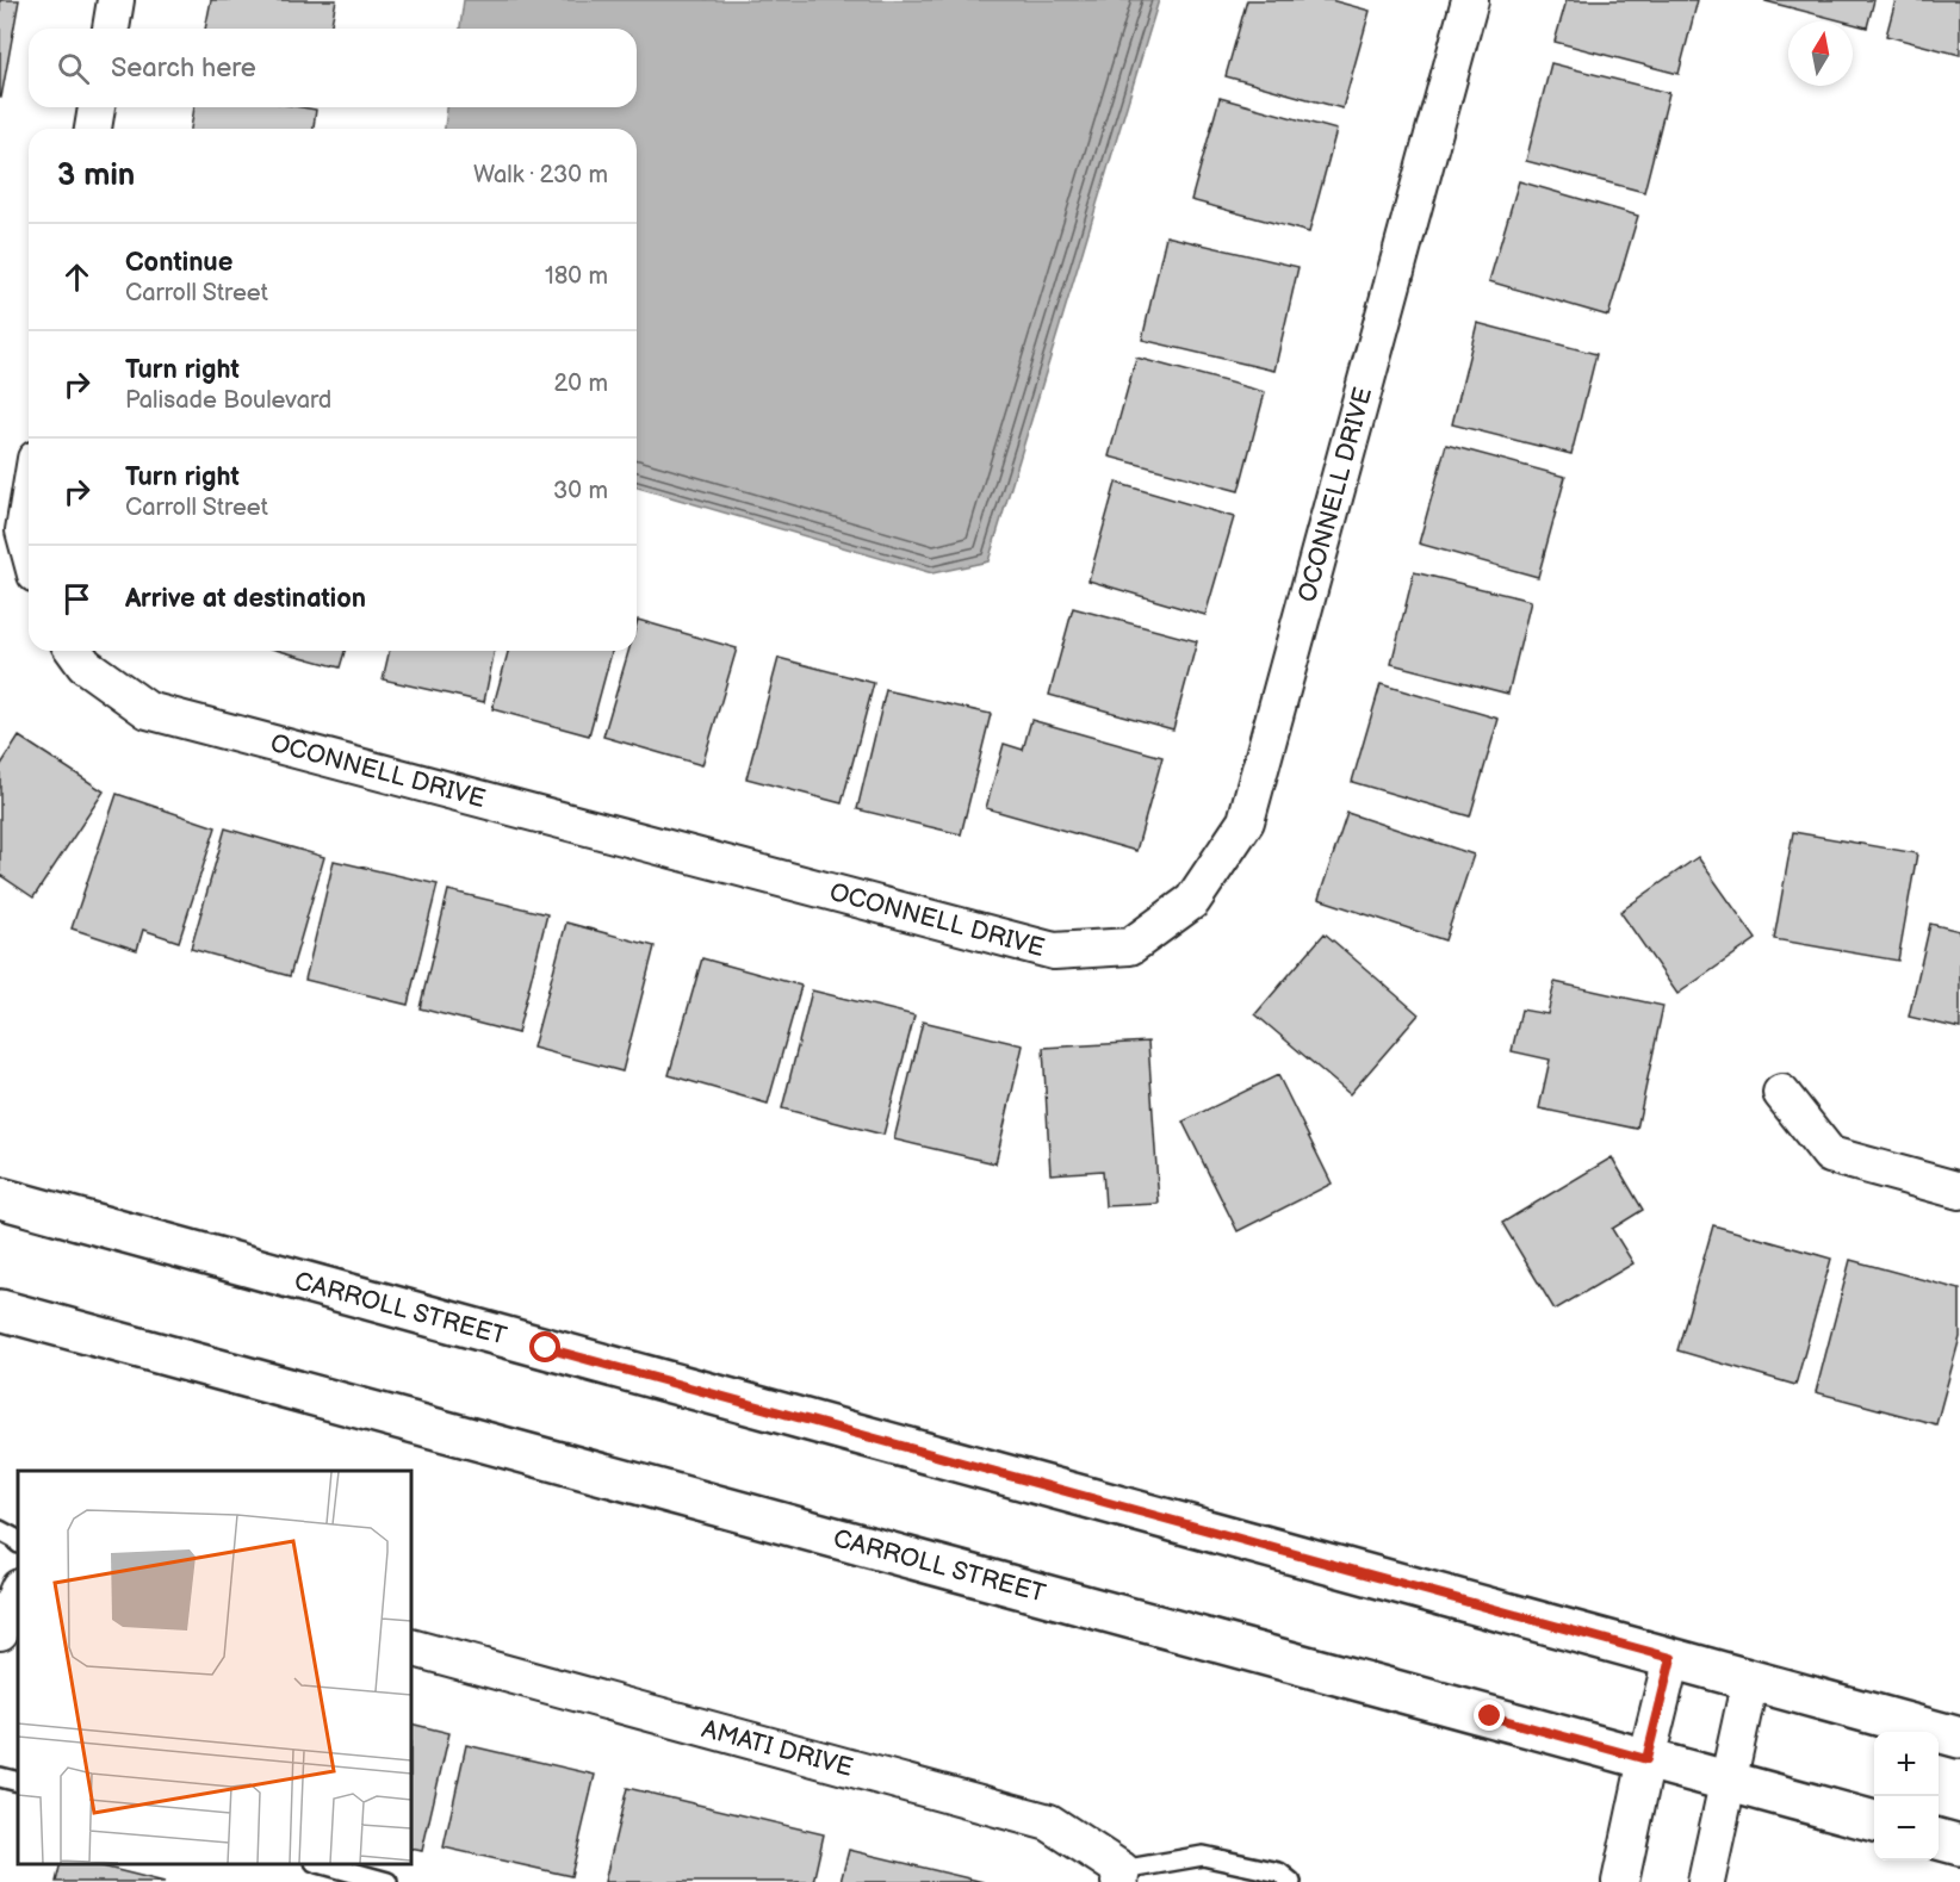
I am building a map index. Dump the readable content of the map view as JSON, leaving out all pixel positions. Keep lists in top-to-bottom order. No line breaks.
{"streets":{"main road":["CARROLL STREET"],"street":["OCONNELL DRIVE","AMATI DRIVE"]},"north":"top","page":{"search":"Search here","heading":["3 min","Walk · 230 m"],"list":[["Continue","Carroll Street","180 m"],["Turn right","Palisade Boulevard","20 m"],["Turn right","Carroll Street","30 m"],"Arrive at destination"],"map_buttons":["+","−"]}}
